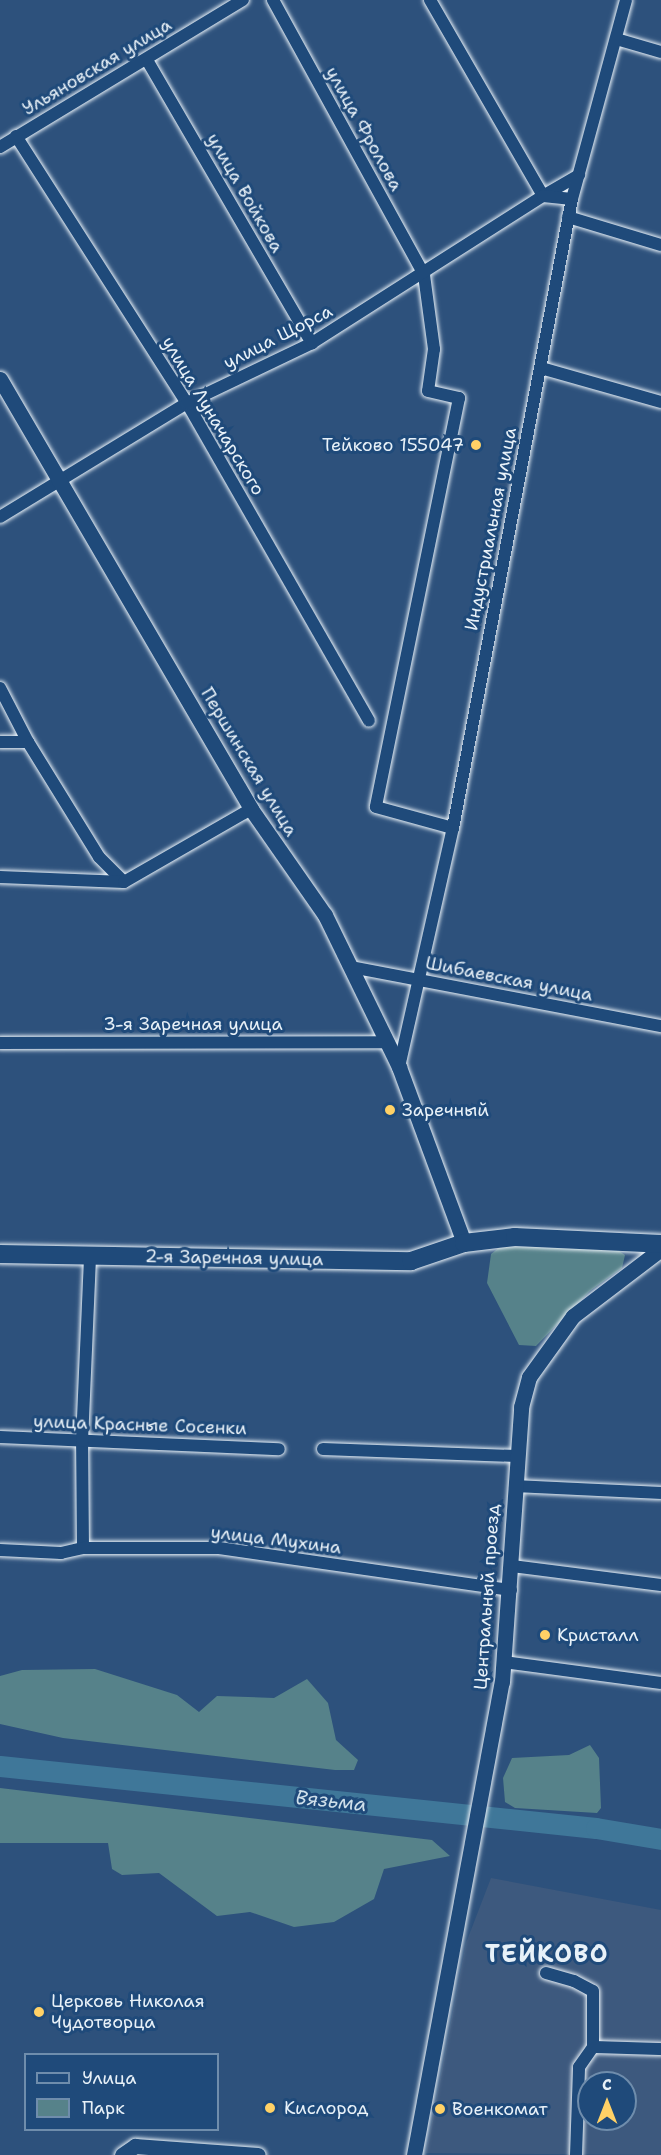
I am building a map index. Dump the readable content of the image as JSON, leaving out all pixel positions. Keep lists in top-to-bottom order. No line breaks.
{"streets":{"main road":["2-я Заречная улица"],"street":["Ульяновская улица","улица Фролова","улица Войкова","улица Щорса","улица Луначарского","Индустриальная улица","Першинская улица","Шибаевская улица","3-я Заречная улица","улица Красные Сосенки","улица Мухина","Центральный проезд"]},"crossings":[["Ульяновская улица","улица Войкова"],["Ульяновская улица","улица Луначарского"],["улица Фролова","улица Щорса"],["улица Войкова","улица Щорса"],["улица Щорса","улица Луначарского"],["улица Щорса","Индустриальная улица"],["улица Щорса","Першинская улица"],["Индустриальная улица","Першинская улица"],["Индустриальная улица","Шибаевская улица"],["Першинская улица","Шибаевская улица"],["Першинская улица","3-я Заречная улица"],["Першинская улица","2-я Заречная улица"],["улица Мухина","Центральный проезд"]],"districts":["ТЕЙКОВО"],"water":["Вязьма"],"places":["Тейково 155047","Заречный","Кристалл","Церковь Николая Чудотворца","Кислород","Военкомат"],"legend":["Улица","Парк"],"north":"top"}
